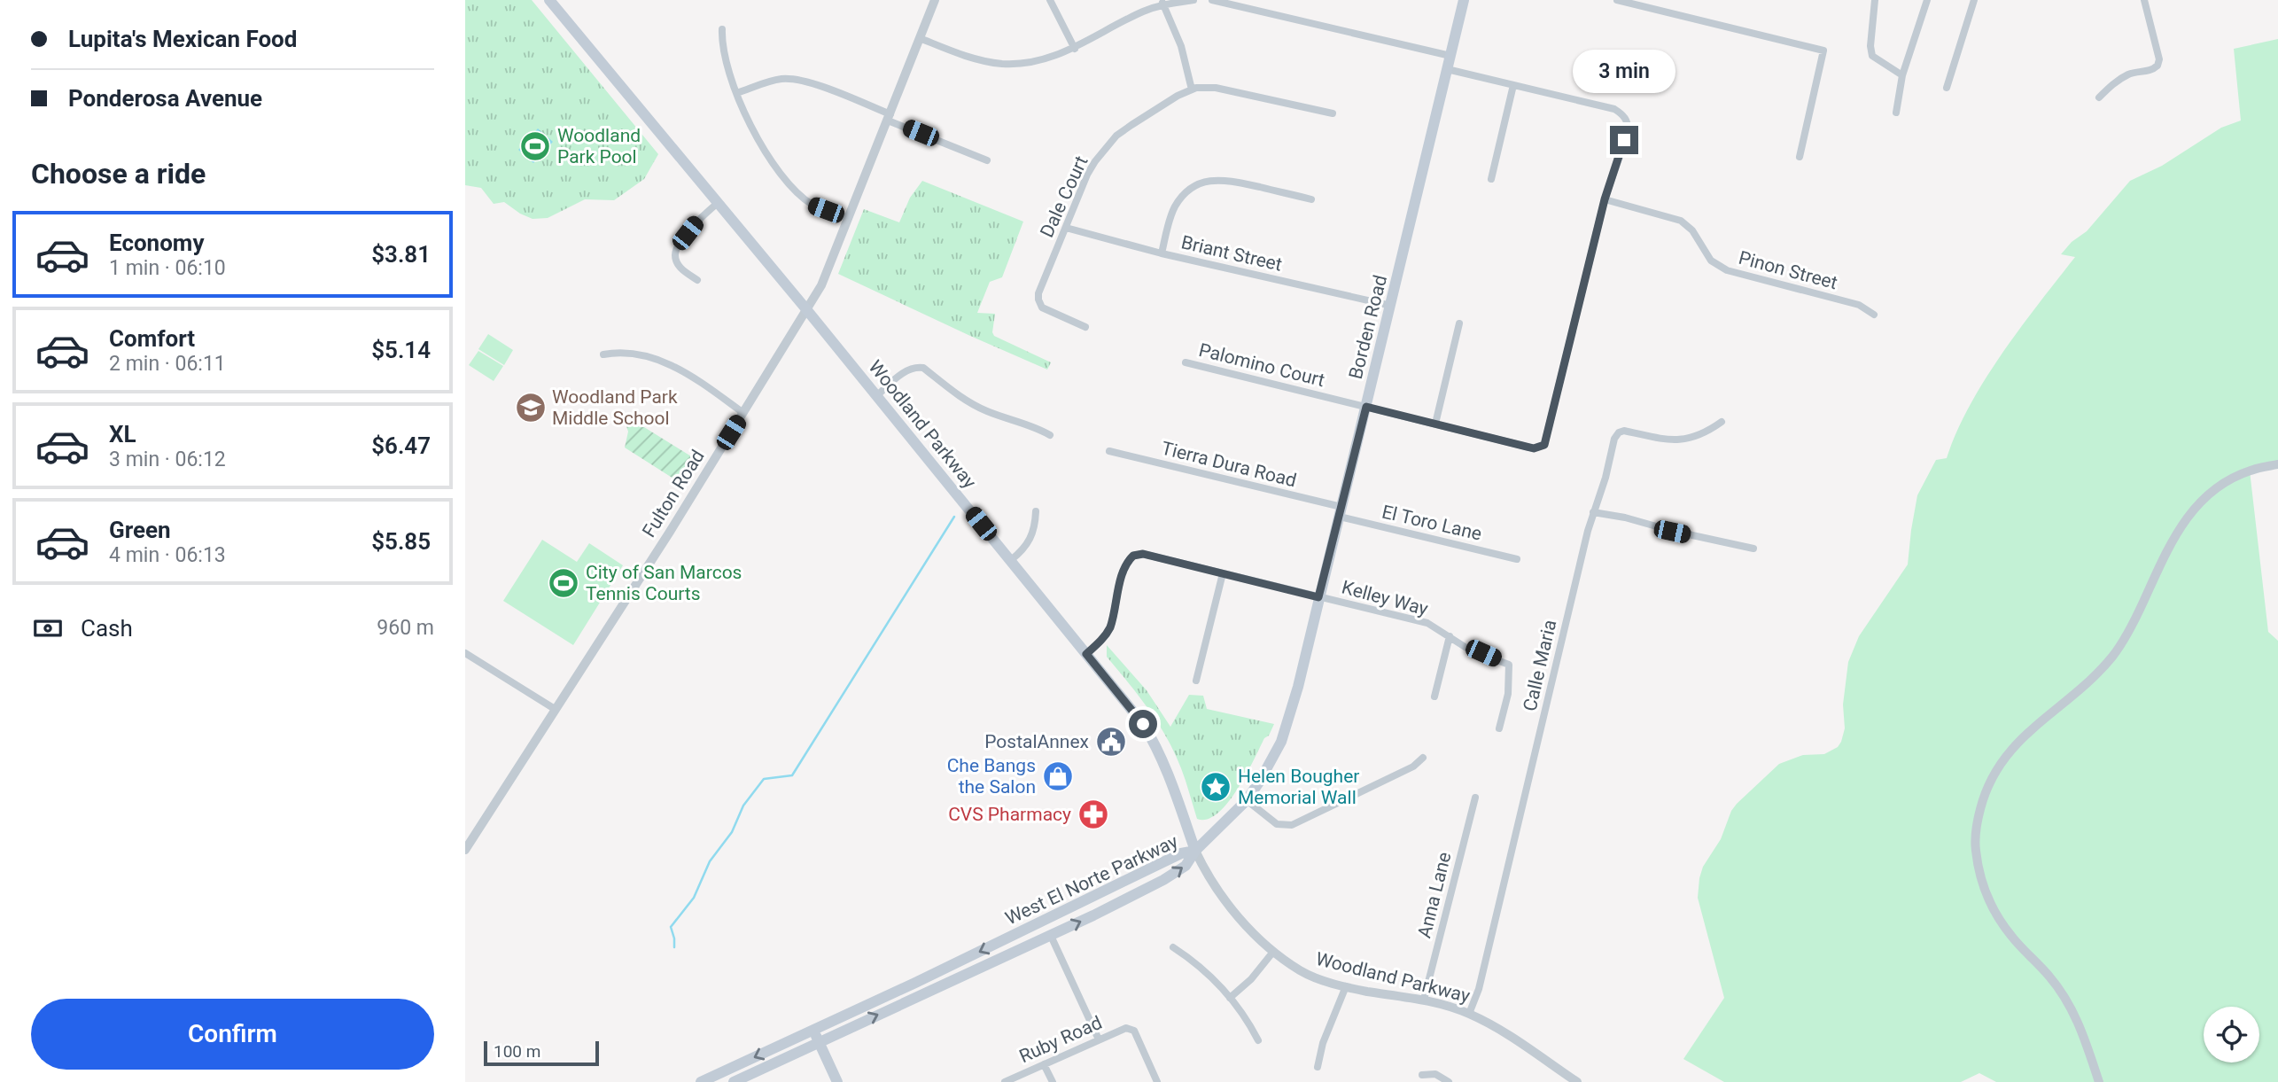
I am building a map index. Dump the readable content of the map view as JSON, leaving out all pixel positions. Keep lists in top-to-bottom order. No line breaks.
{"streets":{"main road":["Borden Road","Woodland Parkway","West El Norte Parkway"],"street":["Dale Court","Briant Street","Pinon Street","Palomino Court","Tierra Dura Road","Fulton Road","El Toro Lane","Kelley Way","Calle Maria","Anna Lane","Ruby Road"]},"crossings":[["Dale Court","Briant Street"],["Briant Street","Borden Road"],["Pinon Street","Palomino Court"],["Borden Road","Palomino Court"],["Borden Road","Woodland Parkway"],["Borden Road","Tierra Dura Road"],["Borden Road","El Toro Lane"],["Borden Road","Kelley Way"],["Borden Road","West El Norte Parkway"],["Woodland Parkway","Fulton Road"],["Woodland Parkway","Kelley Way"],["Woodland Parkway","Calle Maria"],["Woodland Parkway","West El Norte Parkway"],["Woodland Parkway","Anna Lane"],["Tierra Dura Road","El Toro Lane"]],"places":{"sports":["Woodland Park Pool","City of San Marcos Tennis Courts"],"school or university":["Woodland Park Middle School"],"public building":["PostalAnnex"],"shop":["Che Bangs the Salon"],"place":["Helen Bougher Memorial Wall"],"pharmacy":["CVS Pharmacy"]},"scale_bar":"100 m","page":{"banner":["Lupita's Mexican Food","Ponderosa Avenue"],"bubble":"3 min","heading":"Choose a ride","list":[{"name":"Economy","note":"1 min · 06:10","value":"$3.81"},{"name":"Comfort","note":"2 min · 06:11","value":"$5.14"},{"name":"XL","note":"3 min · 06:12","value":"$6.47"},{"name":"Green","note":"4 min · 06:13","value":"$5.85"}],"pay":["Cash","960 m"],"buttons":"Confirm","scale":"100 m"}}
